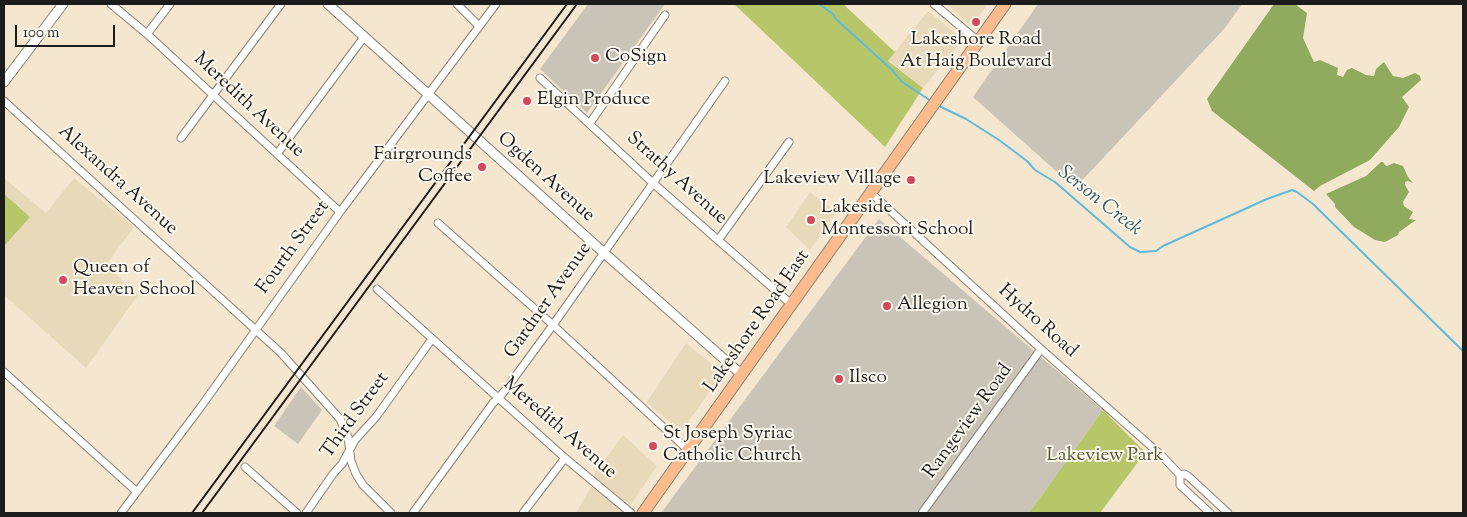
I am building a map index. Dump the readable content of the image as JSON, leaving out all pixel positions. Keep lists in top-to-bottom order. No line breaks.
{"streets":{"main road":["Lakeshore Road East"],"street":["Meredith Avenue","Ogden Avenue","Strathy Avenue","Alexandra Avenue","Fourth Street","Gardner Avenue","Hydro Road","Third Street","Rangeview Road"]},"crossings":[["Meredith Avenue","Fourth Street"],["Meredith Avenue","Gardner Avenue"],["Meredith Avenue","Third Street"],["Ogden Avenue","Fourth Street"],["Ogden Avenue","Gardner Avenue"],["Ogden Avenue","Lakeshore Road East"],["Strathy Avenue","Gardner Avenue"],["Strathy Avenue","Lakeshore Road East"],["Alexandra Avenue","Fourth Street"],["Alexandra Avenue","Third Street"],["Lakeshore Road East","Hydro Road"],["Hydro Road","Rangeview Road"]],"water":["Serson Creek"],"parks":["Lakeview Park"],"places":["Lakeshore Road At Haig Boulevard","CoSign","Elgin Produce","Fairgrounds Coffee","Lakeview Village","Lakeside Montessori School","Queen of Heaven School","Allegion","Ilsco","St Joseph Syriac Catholic Church"],"scale_bar":"100 m"}
